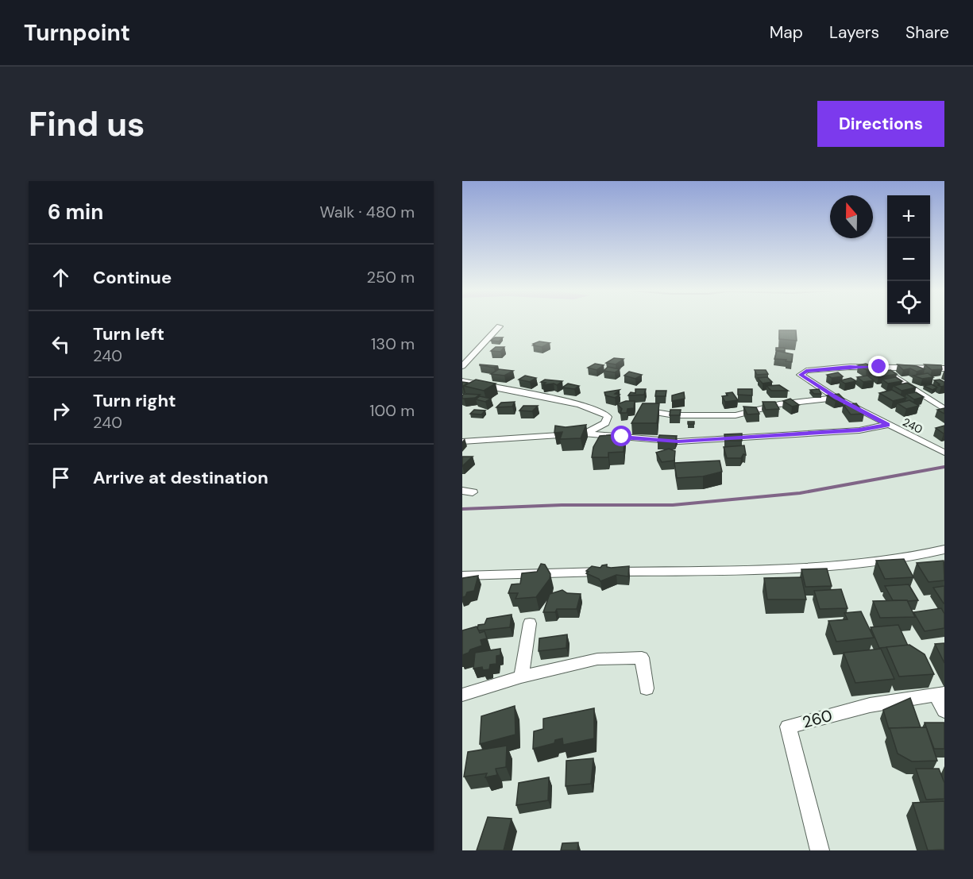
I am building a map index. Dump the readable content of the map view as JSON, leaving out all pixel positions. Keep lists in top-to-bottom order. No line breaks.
{"streets":{"street":["240","260"]},"north":"top","page":{"header":"Turnpoint","nav":["Map","Layers","Share"],"buttons":"Directions","title":"Find us","heading":["6 min","Walk · 480 m"],"map_buttons":["+","−"],"list":[["Continue","250 m"],["Turn left","240","130 m"],["Turn right","240","100 m"],"Arrive at destination"]}}
